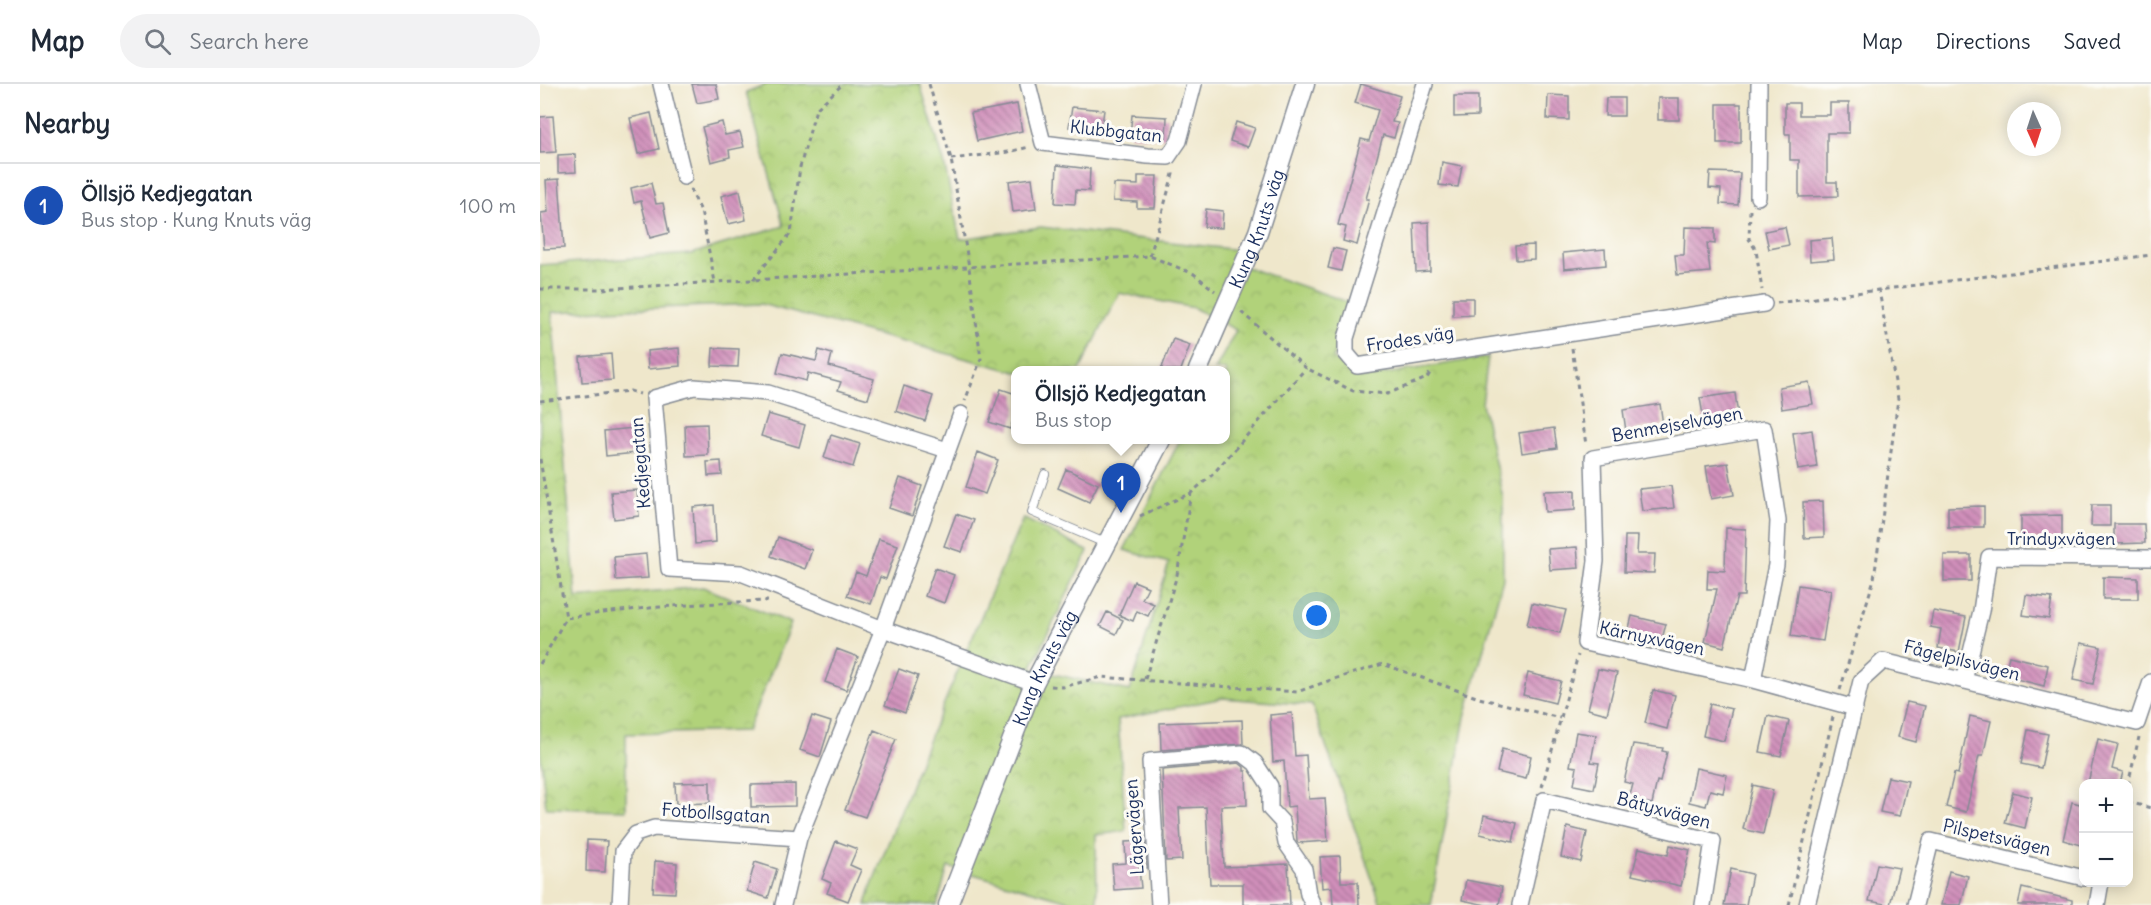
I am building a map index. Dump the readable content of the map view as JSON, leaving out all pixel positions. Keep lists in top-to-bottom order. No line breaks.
{"streets":{"street":["Klubbgatan","Kung Knuts väg","Frodes väg","Benmejselvägen","Kedjegatan","Trindyxvägen","Kärnyxvägen","Fågelpilsvägen","Båtyxvägen","Fotbollsgatan","Lägervägen","Pilspetsvägen"]},"crossings":[["Kung Knuts väg","Kedjegatan"],["Benmejselvägen","Kärnyxvägen"],["Trindyxvägen","Fågelpilsvägen"],["Kärnyxvägen","Fågelpilsvägen"]],"north":"bottom","page":{"header":"Map","search":"Search here","nav":["Map","Directions","Saved"],"heading":"Nearby","list":[{"mark":"1","name":"Öllsjö Kedjegatan","note":"Bus stop · Kung Knuts väg","value":"100 m"}],"popup":["Öllsjö Kedjegatan","Bus stop"],"pins":"1","map_buttons":["+","−"]}}
